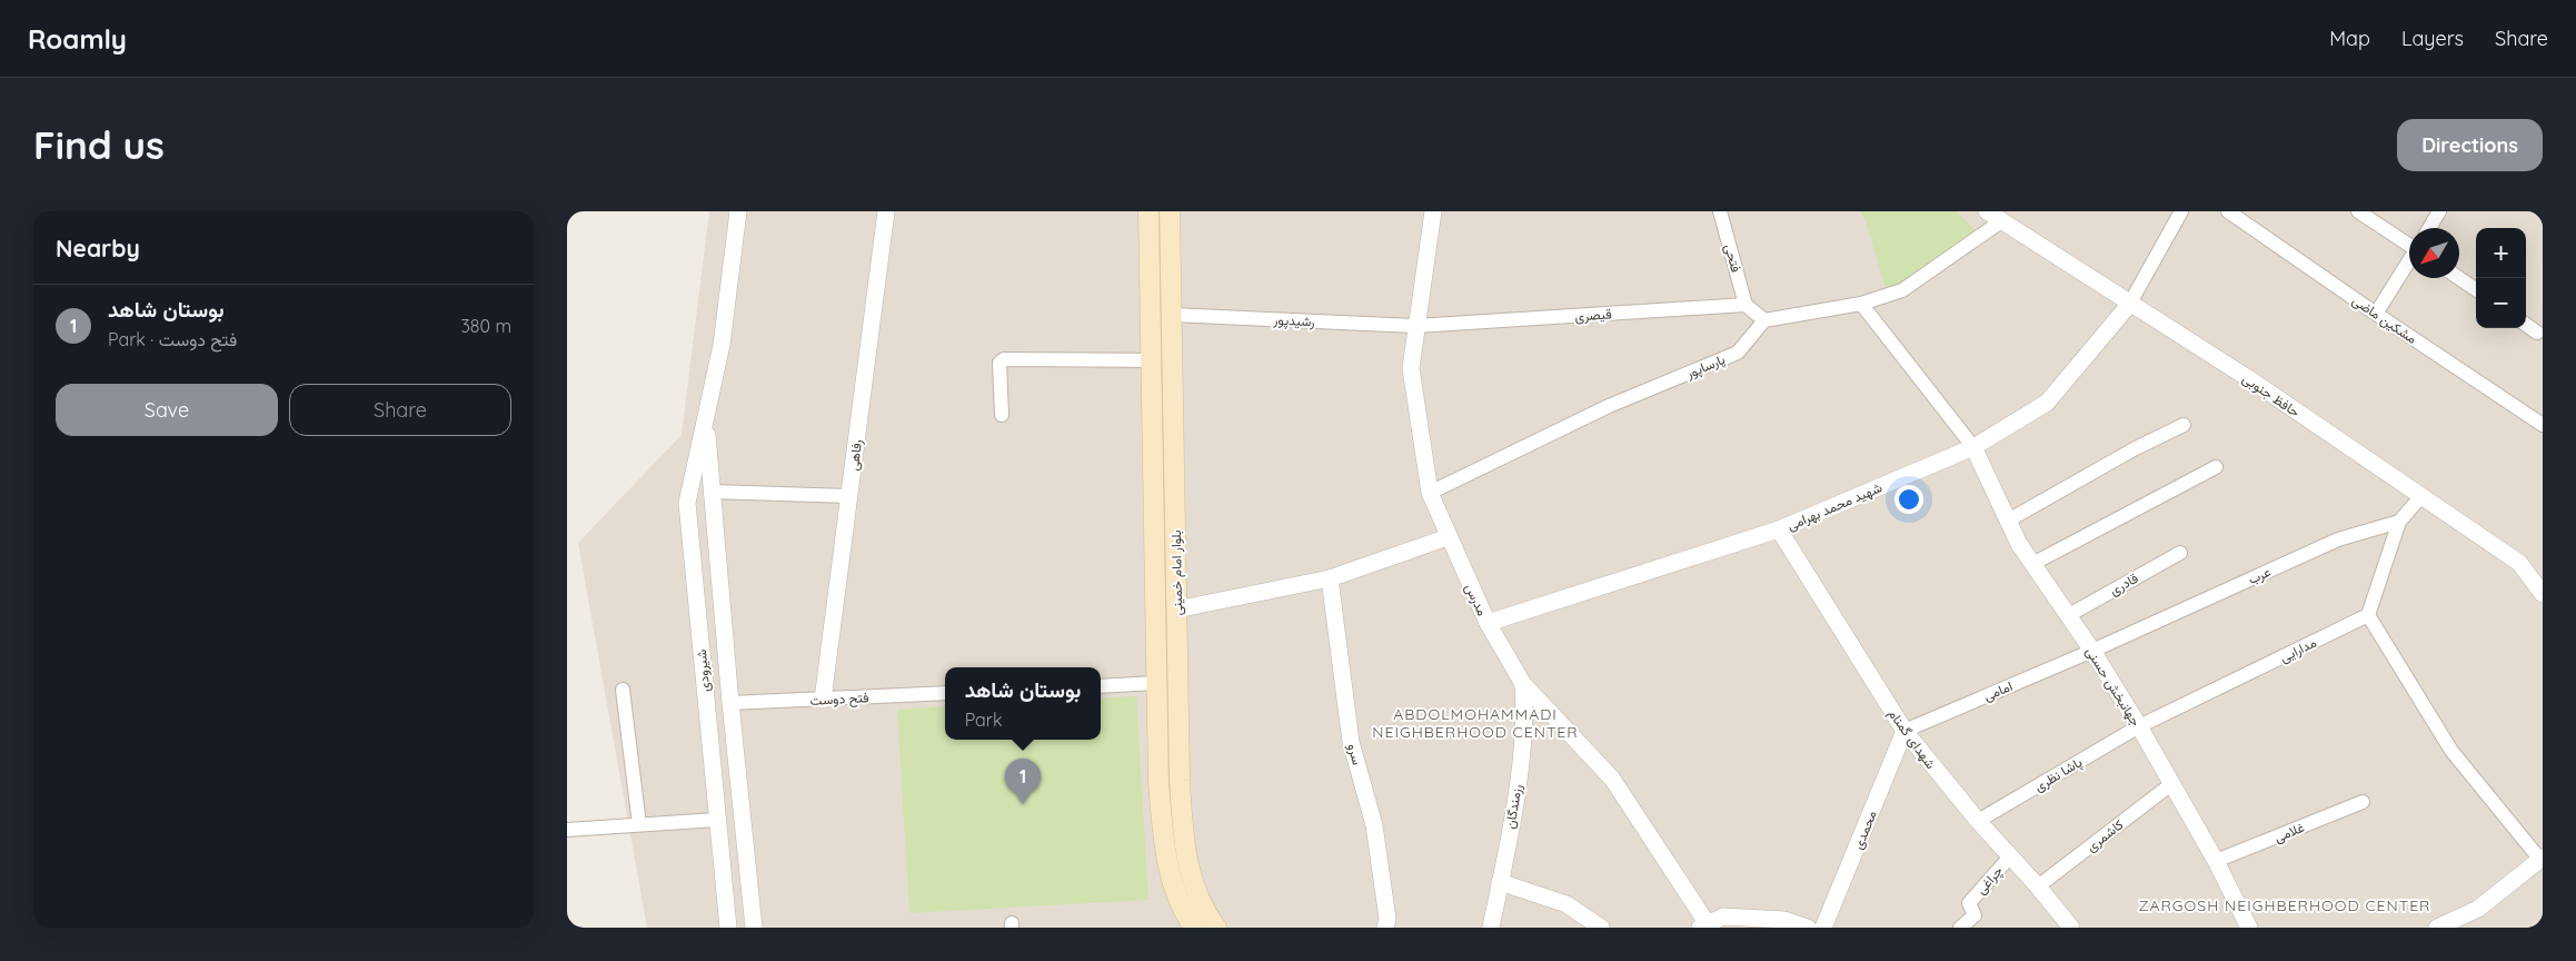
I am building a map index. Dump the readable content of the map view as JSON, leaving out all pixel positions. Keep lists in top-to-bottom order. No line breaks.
{"streets":{"main road":["بلوار امام خمینی"],"street":["فتحی","قیصری","مشکین ماضی","رشیدپور","پارساپور","حافظ جنوبی","رفاهی","شهید محمد بهرامی","عرب","قادری","مدرس","مدارایی","شیرودی","جهانبخش حسنی","امامی","فتح دوست","شهدای گمنام","سرو","پاشا نظری","رزمندگان","محمدی","غلامی","کاشمری","چراغی"]},"crossings":[["فتحی","قیصری"],["قیصری","رشیدپور"],["قیصری","مدرس"],["رشیدپور","بلوار امام خمینی"],["رشیدپور","مدرس"],["پارساپور","مدرس"],["حافظ جنوبی","شهید محمد بهرامی"],["رفاهی","فتح دوست"],["شهید محمد بهرامی","مدرس"],["شهید محمد بهرامی","جهانبخش حسنی"],["شهید محمد بهرامی","شهدای گمنام"],["عرب","جهانبخش حسنی"],["عرب","امامی"],["قادری","جهانبخش حسنی"],["مدرس","رزمندگان"],["مدارایی","جهانبخش حسنی"],["مدارایی","پاشا نظری"],["شیرودی","فتح دوست"],["جهانبخش حسنی","امامی"],["جهانبخش حسنی","پاشا نظری"],["جهانبخش حسنی","غلامی"],["جهانبخش حسنی","کاشمری"],["امامی","شهدای گمنام"],["امامی","محمدی"],["شهدای گمنام","پاشا نظری"],["شهدای گمنام","محمدی"],["شهدای گمنام","کاشمری"],["شهدای گمنام","چراغی"]],"districts":["ABDOLMOHAMMADI NEIGHBERHOOD CENTER","ZARGOSH NEIGHBERHOOD CENTER"],"north":"bottom left","page":{"header":"Roamly","nav":["Map","Layers","Share"],"buttons":["Directions",["Save","Share"]],"title":"Find us","heading":"Nearby","map_buttons":["+","−"],"list":[{"mark":"1","name":"بوستان شاهد","note":"Park · فتح دوست","value":"380 m"}],"popup":["بوستان شاهد","Park"],"pins":"1"}}
